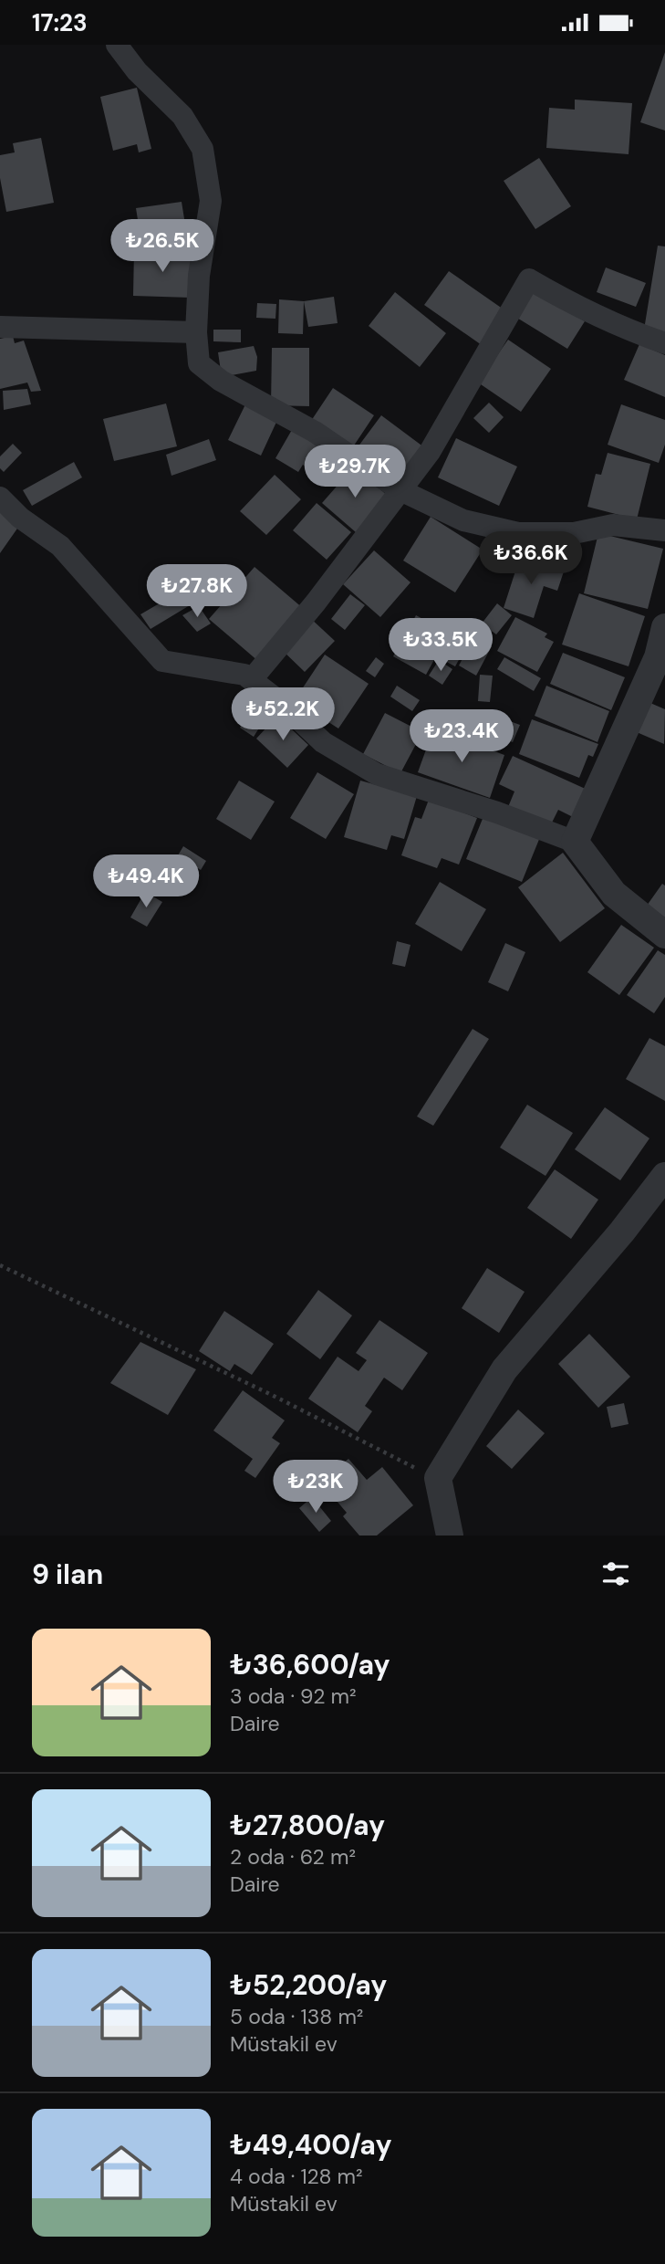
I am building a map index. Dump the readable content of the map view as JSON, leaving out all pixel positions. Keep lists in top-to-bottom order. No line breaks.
{"page":{"status":"17:23","price":["₺26.5K","₺29.7K","₺36.6K","₺27.8K","₺33.5K","₺52.2K","₺23.4K","₺49.4K","₺23K"],"heading":"9 ilan","list":[{"name":"₺36,600/ay","note":"3 oda · 92 m² · Daire"},{"name":"₺27,800/ay","note":"2 oda · 62 m² · Daire"},{"name":"₺52,200/ay","note":"5 oda · 138 m² · Müstakil ev"},{"name":"₺49,400/ay","note":"4 oda · 128 m² · Müstakil ev"}]}}
